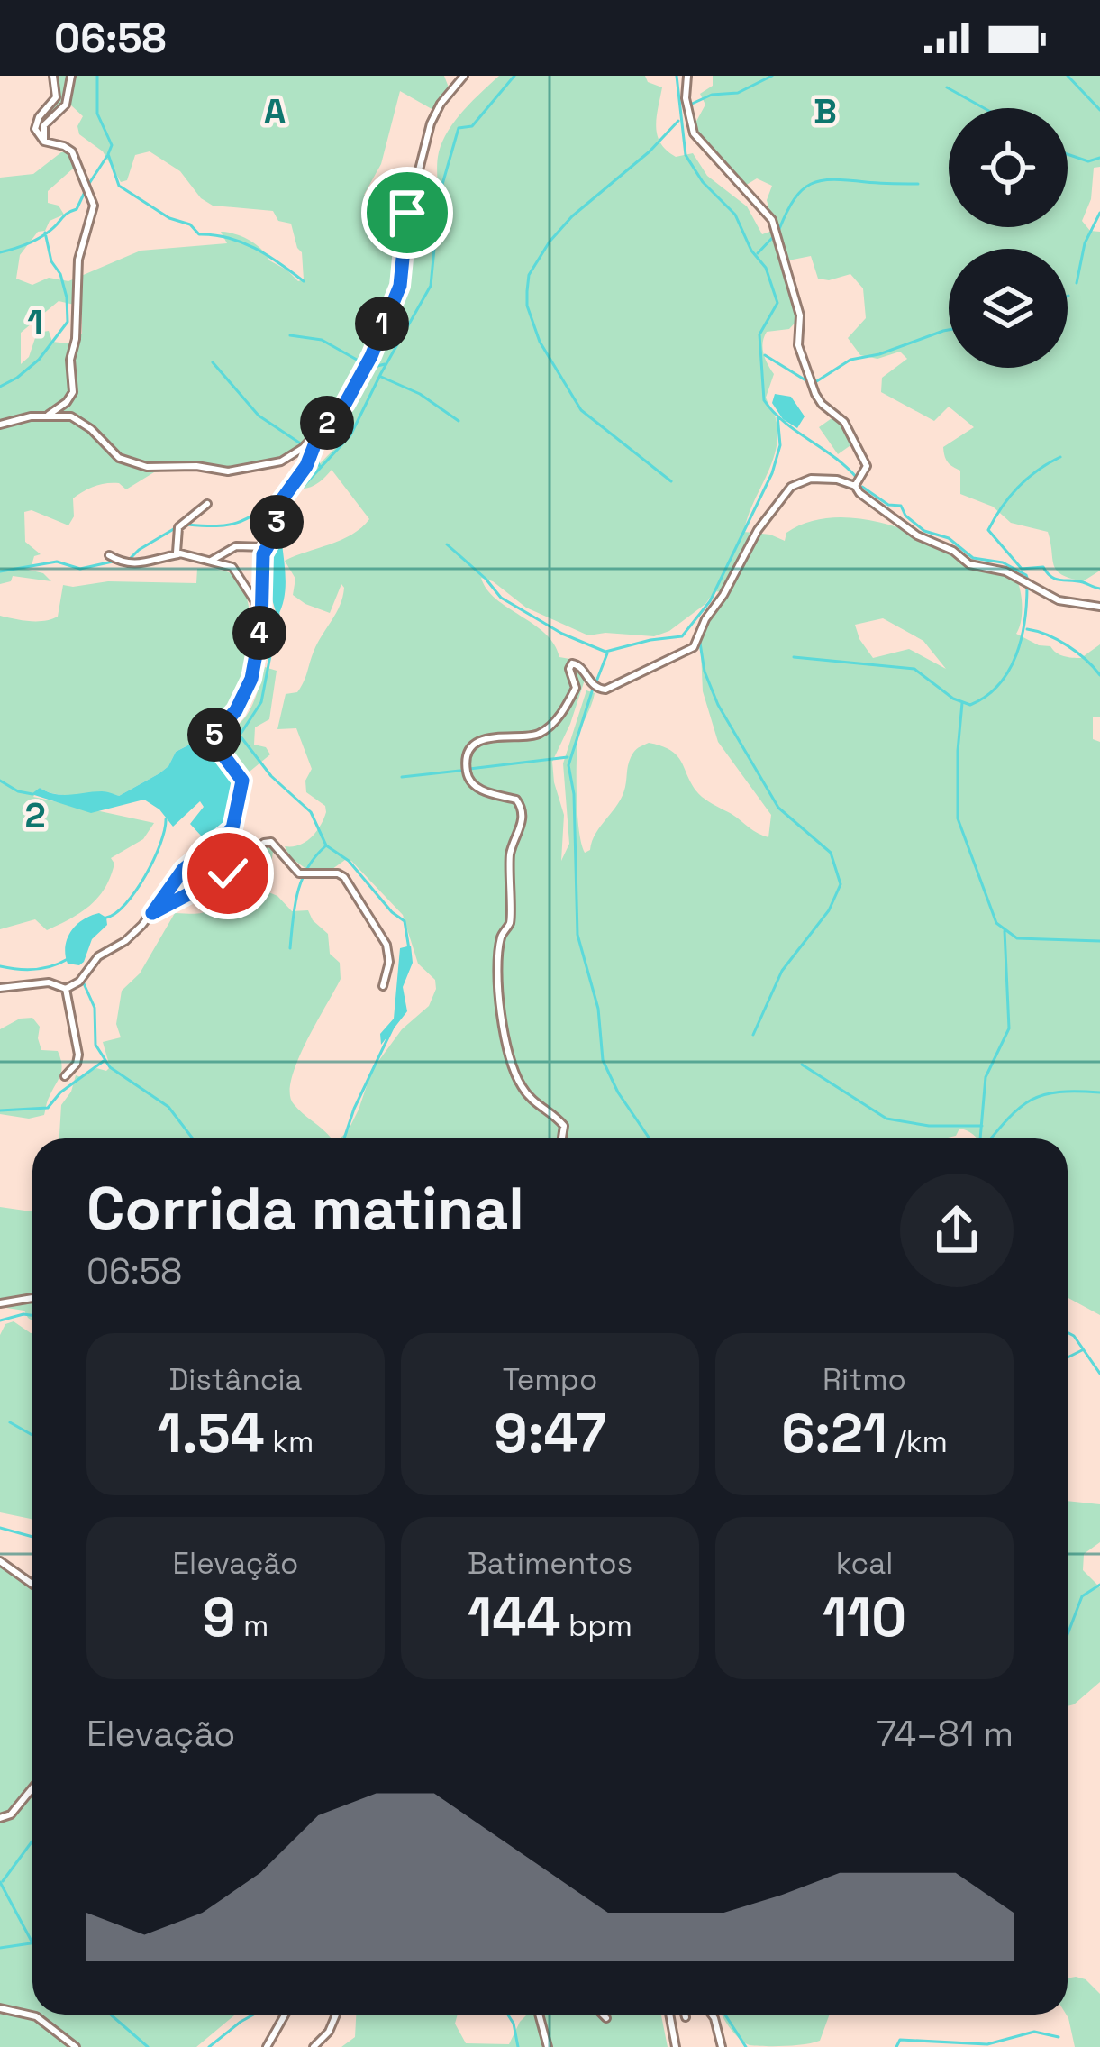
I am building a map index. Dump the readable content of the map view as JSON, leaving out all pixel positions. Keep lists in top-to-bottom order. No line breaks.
{"page":{"status":"06:58","pins":["1","2","3","4","5"],"heading":["Corrida matinal","06:58"],"stats":[["Distância","1.54 km"],["Tempo","9:47"],["Ritmo","6:21 /km"],["Elevação","9 m"],["Batimentos","144 bpm"],["kcal","110"]],"chart":["Elevação","74–81 m"]},"grid":{"columns":["A","B"],"rows":["1","2"]}}
